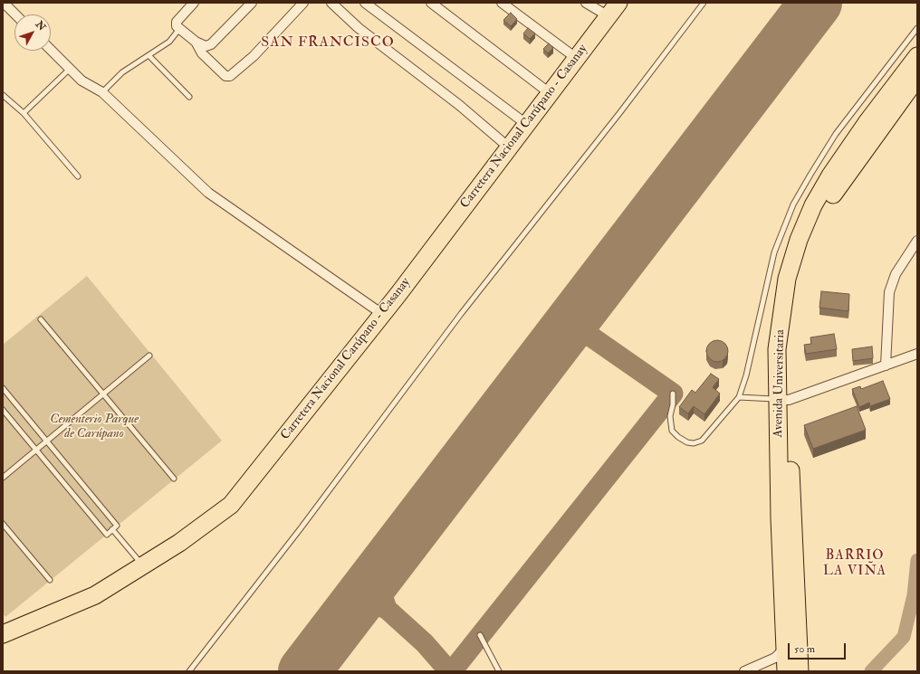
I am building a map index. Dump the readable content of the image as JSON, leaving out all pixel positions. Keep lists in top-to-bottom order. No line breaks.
{"streets":{"highway":["Carretera Nacional Carúpano - Casanay","Avenida Universitaria"]},"districts":["SAN FRANCISCO","BARRIO LA VIÑA"],"parks":["Cementerio Parque de Carúpano"],"scale_bar":"50 m","north":"top right"}
